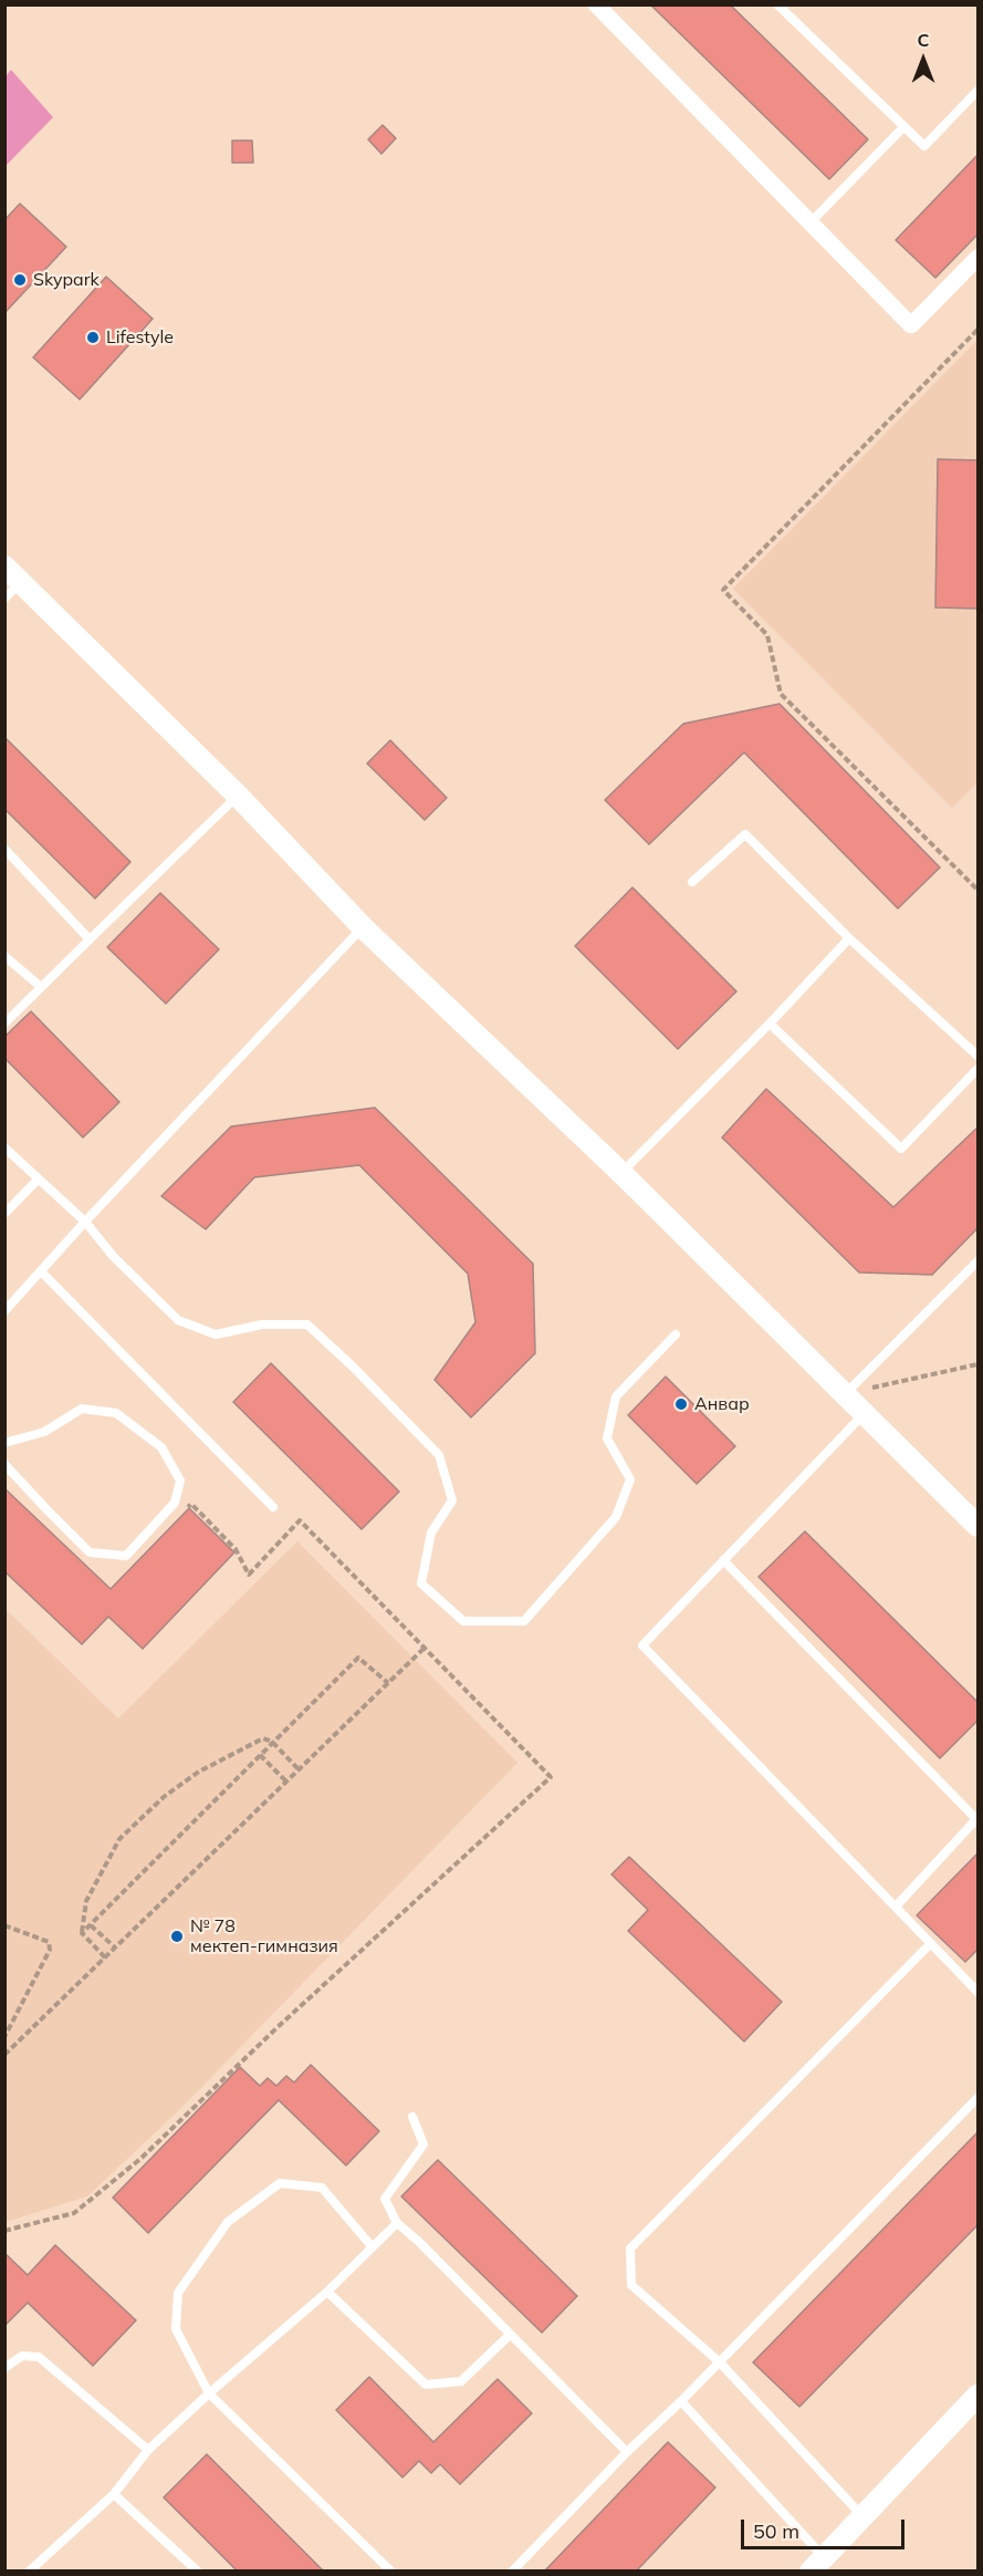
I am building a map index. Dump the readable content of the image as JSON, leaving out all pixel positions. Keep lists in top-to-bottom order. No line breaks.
{"places":["Skypark","Lifestyle","Анвар","№ 78 мектеп-гимназия"],"scale_bar":"50 m","north":"top"}
